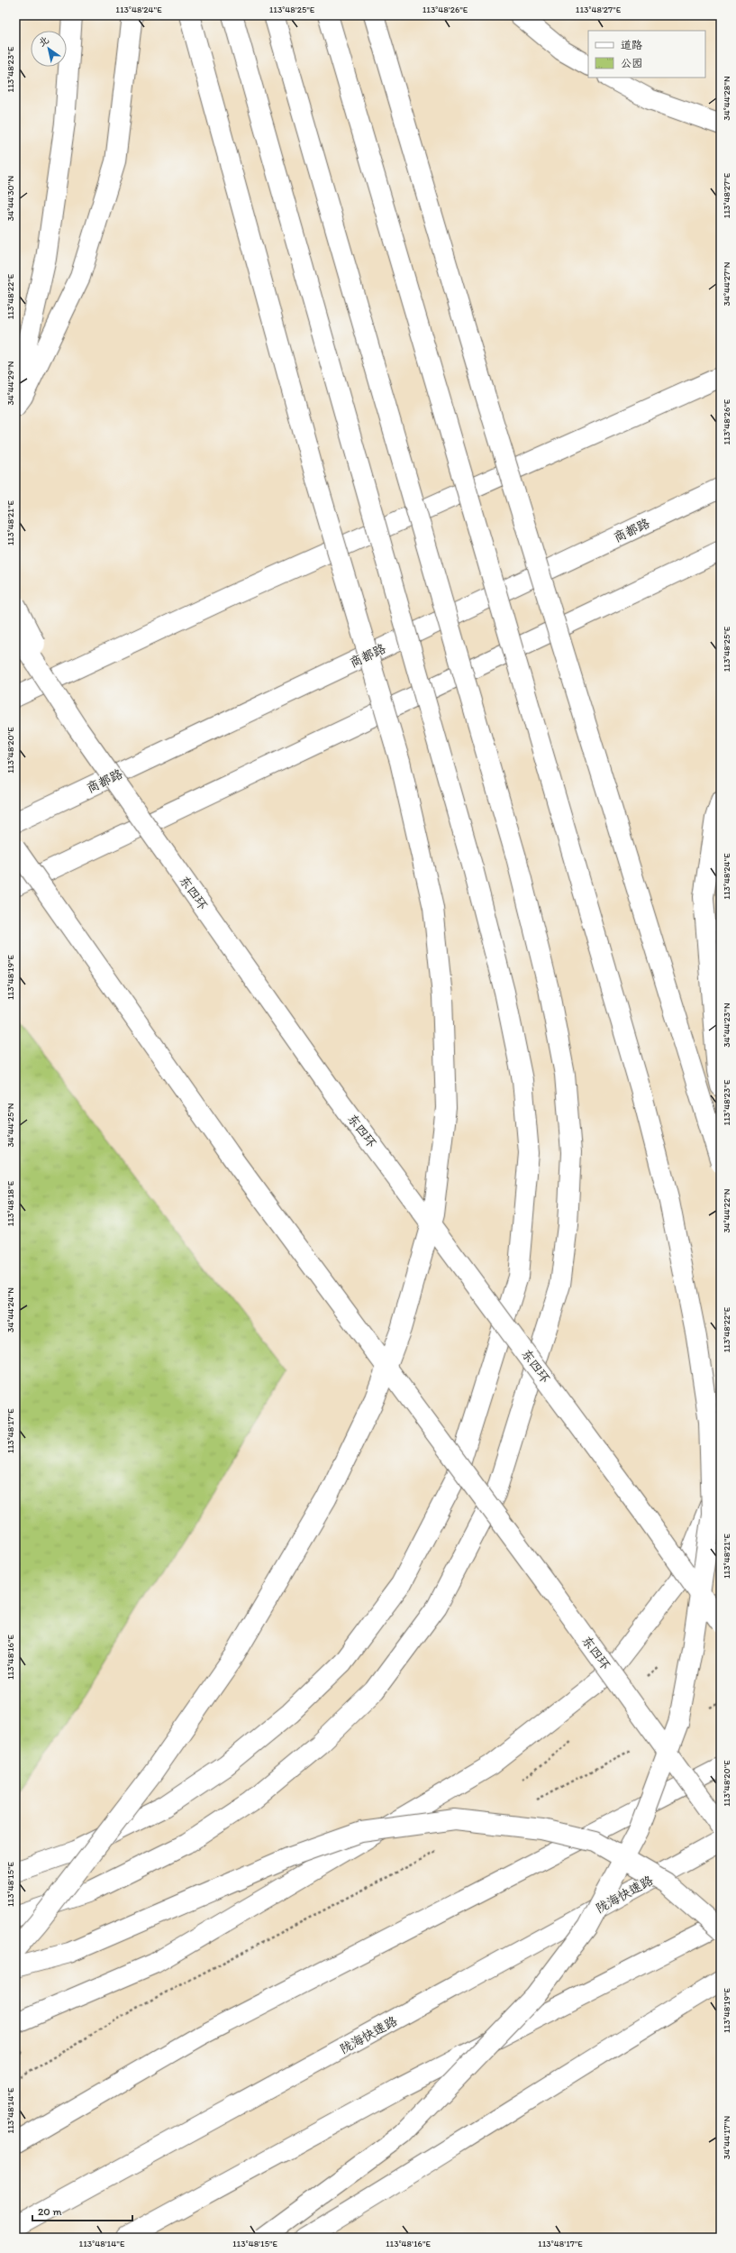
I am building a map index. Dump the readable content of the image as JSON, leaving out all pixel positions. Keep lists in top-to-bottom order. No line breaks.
{"streets":{"main road":["商都路","东四环","陇海快速路"]},"legend":["道路","公园"],"scale_bar":"20 m","north":"top left","coordinates":["113°48'24\"E","113°48'25\"E","113°48'26\"E","113°48'27\"E","113°48'23\"E","34°44'28\"N","34°44'30\"N","34°44'27\"N","113°48'22\"E","34°44'29\"N","113°48'21\"E","113°48'20\"E","113°48'19\"E","34°44'23\"N","34°44'25\"N","113°48'18\"E","34°44'22\"N","34°44'24\"N","113°48'17\"E","113°48'16\"E","113°48'15\"E","113°48'14\"E","34°44'17\"N"]}
